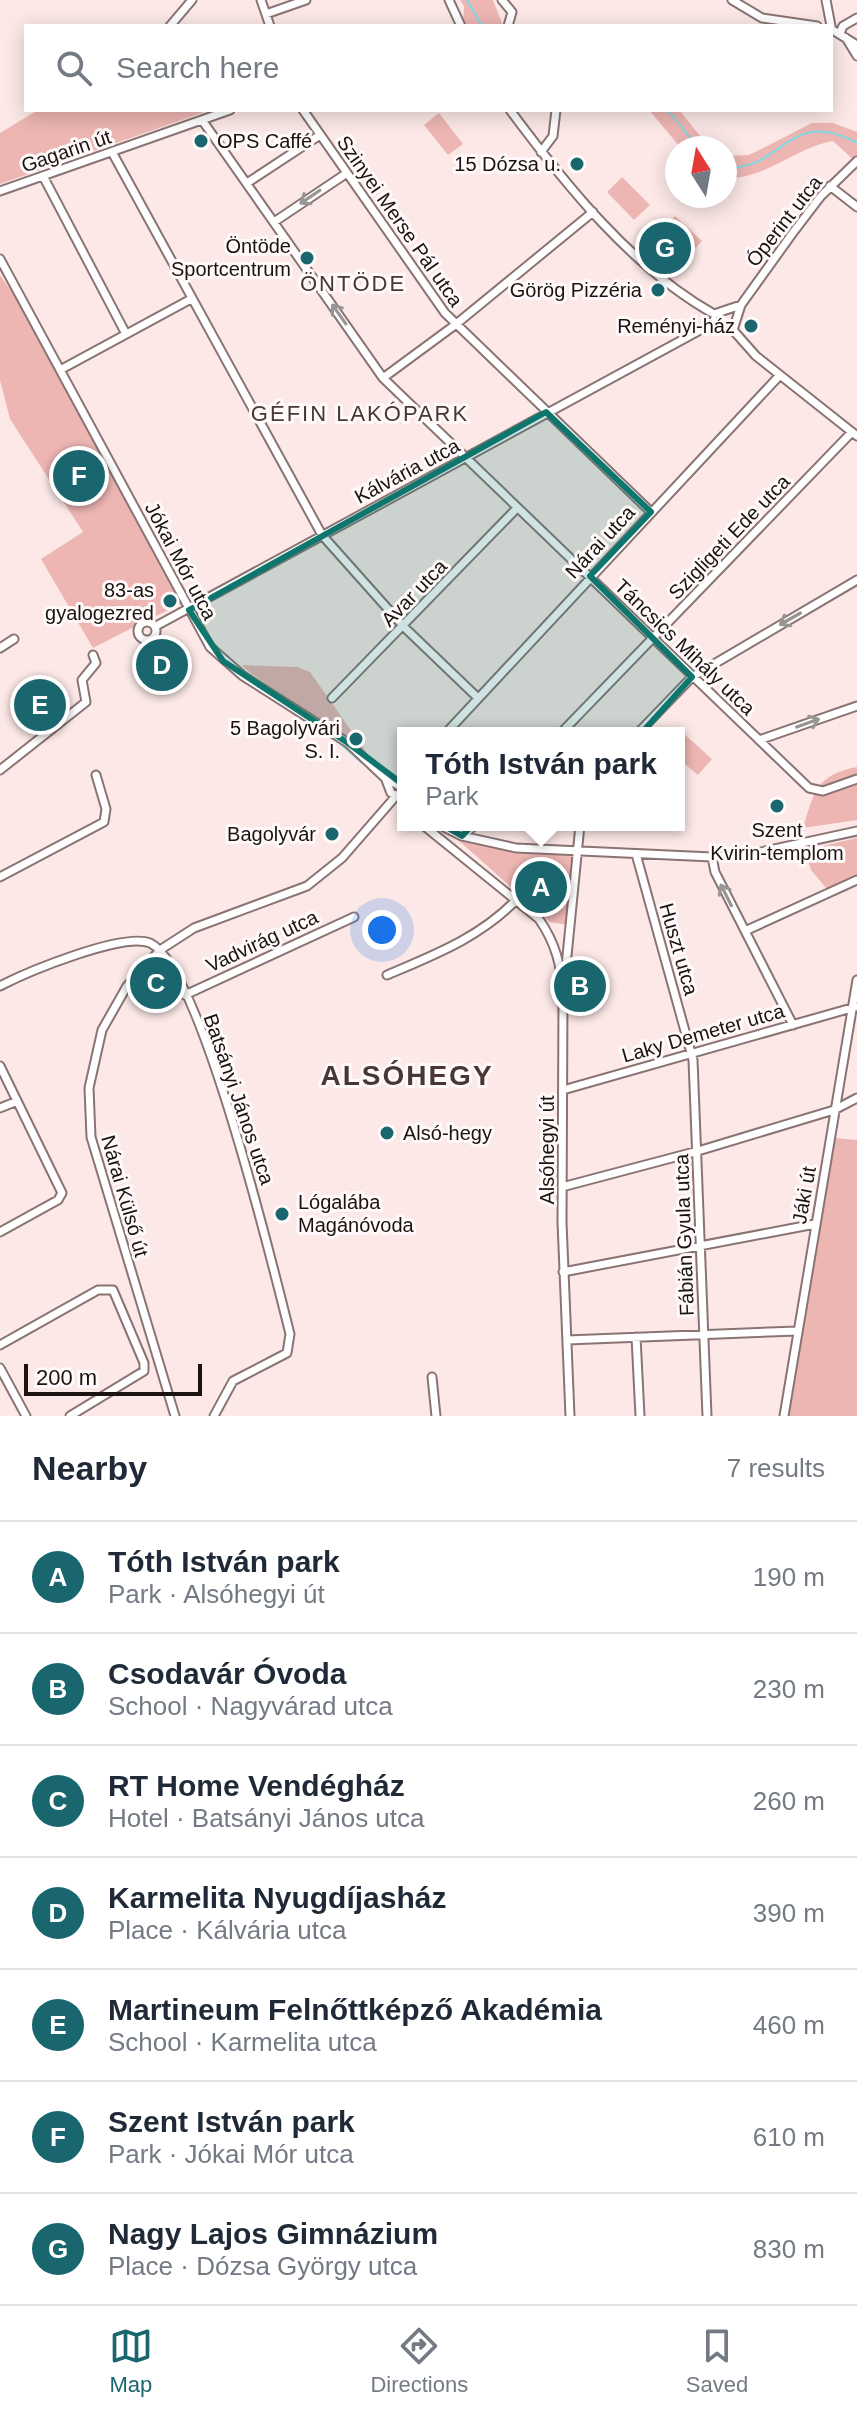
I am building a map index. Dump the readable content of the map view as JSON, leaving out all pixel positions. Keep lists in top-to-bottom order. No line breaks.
{"streets":{"street":["Gagarin út","Szinyei Merse Pál utca","Óperint utca","Kálvária utca","Szigligeti Ede utca","Nárai utca","Jókai Mór utca","Avar utca","Táncsics Mihály utca","Vadvirág utca","Huszt utca","Laky Demeter utca","Batsányi János utca","Alsóhegyi út","Jáki út","Nárai Külső út","Fábián Gyula utca"]},"crossings":[["Gagarin út","Táncsics Mihály utca"],["Szinyei Merse Pál utca","Kálvária utca"],["Szinyei Merse Pál utca","Nárai utca"],["Óperint utca","Kálvária utca"],["Kálvária utca","Jókai Mór utca"],["Kálvária utca","Táncsics Mihály utca"],["Szigligeti Ede utca","Táncsics Mihály utca"],["Nárai utca","Táncsics Mihály utca"],["Avar utca","Táncsics Mihály utca"],["Vadvirág utca","Batsányi János utca"],["Huszt utca","Laky Demeter utca"],["Huszt utca","Fábián Gyula utca"],["Laky Demeter utca","Alsóhegyi út"],["Laky Demeter utca","Jáki út"],["Laky Demeter utca","Fábián Gyula utca"],["Batsányi János utca","Nárai Külső út"]],"districts":["ÖNTÖDE","GÉFIN LAKÓPARK","ALSÓHEGY"],"places":["OPS Caffé","15 Dózsa u.","Öntöde Sportcentrum","Görög Pizzéria","Reményi-ház","83-as gyalogezred","5 Bagolyvári S. I.","Szent Kvirin-templom","Bagolyvár","Alsó-hegy","Lógalába Magánóvoda"],"scale_bar":"200 m","north":"top","page":{"search":"Search here","pins":["G","F","D","E","A","C","B"],"popup":["Tóth István park","Park"],"scale":"200 m","heading":["Nearby","7 results"],"list":[{"mark":"A","name":"Tóth István park","note":"Park · Alsóhegyi út","value":"190 m"},{"mark":"B","name":"Csodavár Óvoda","note":"School · Nagyvárad utca","value":"230 m"},{"mark":"C","name":"RT Home Vendégház","note":"Hotel · Batsányi János utca","value":"260 m"},{"mark":"D","name":"Karmelita Nyugdíjasház","note":"Place · Kálvária utca","value":"390 m"},{"mark":"E","name":"Martineum Felnőttképző Akadémia","note":"School · Karmelita utca","value":"460 m"},{"mark":"F","name":"Szent István park","note":"Park · Jókai Mór utca","value":"610 m"},{"mark":"G","name":"Nagy Lajos Gimnázium","note":"Place · Dózsa György utca","value":"830 m"}],"nav":["Map","Directions","Saved"]}}
